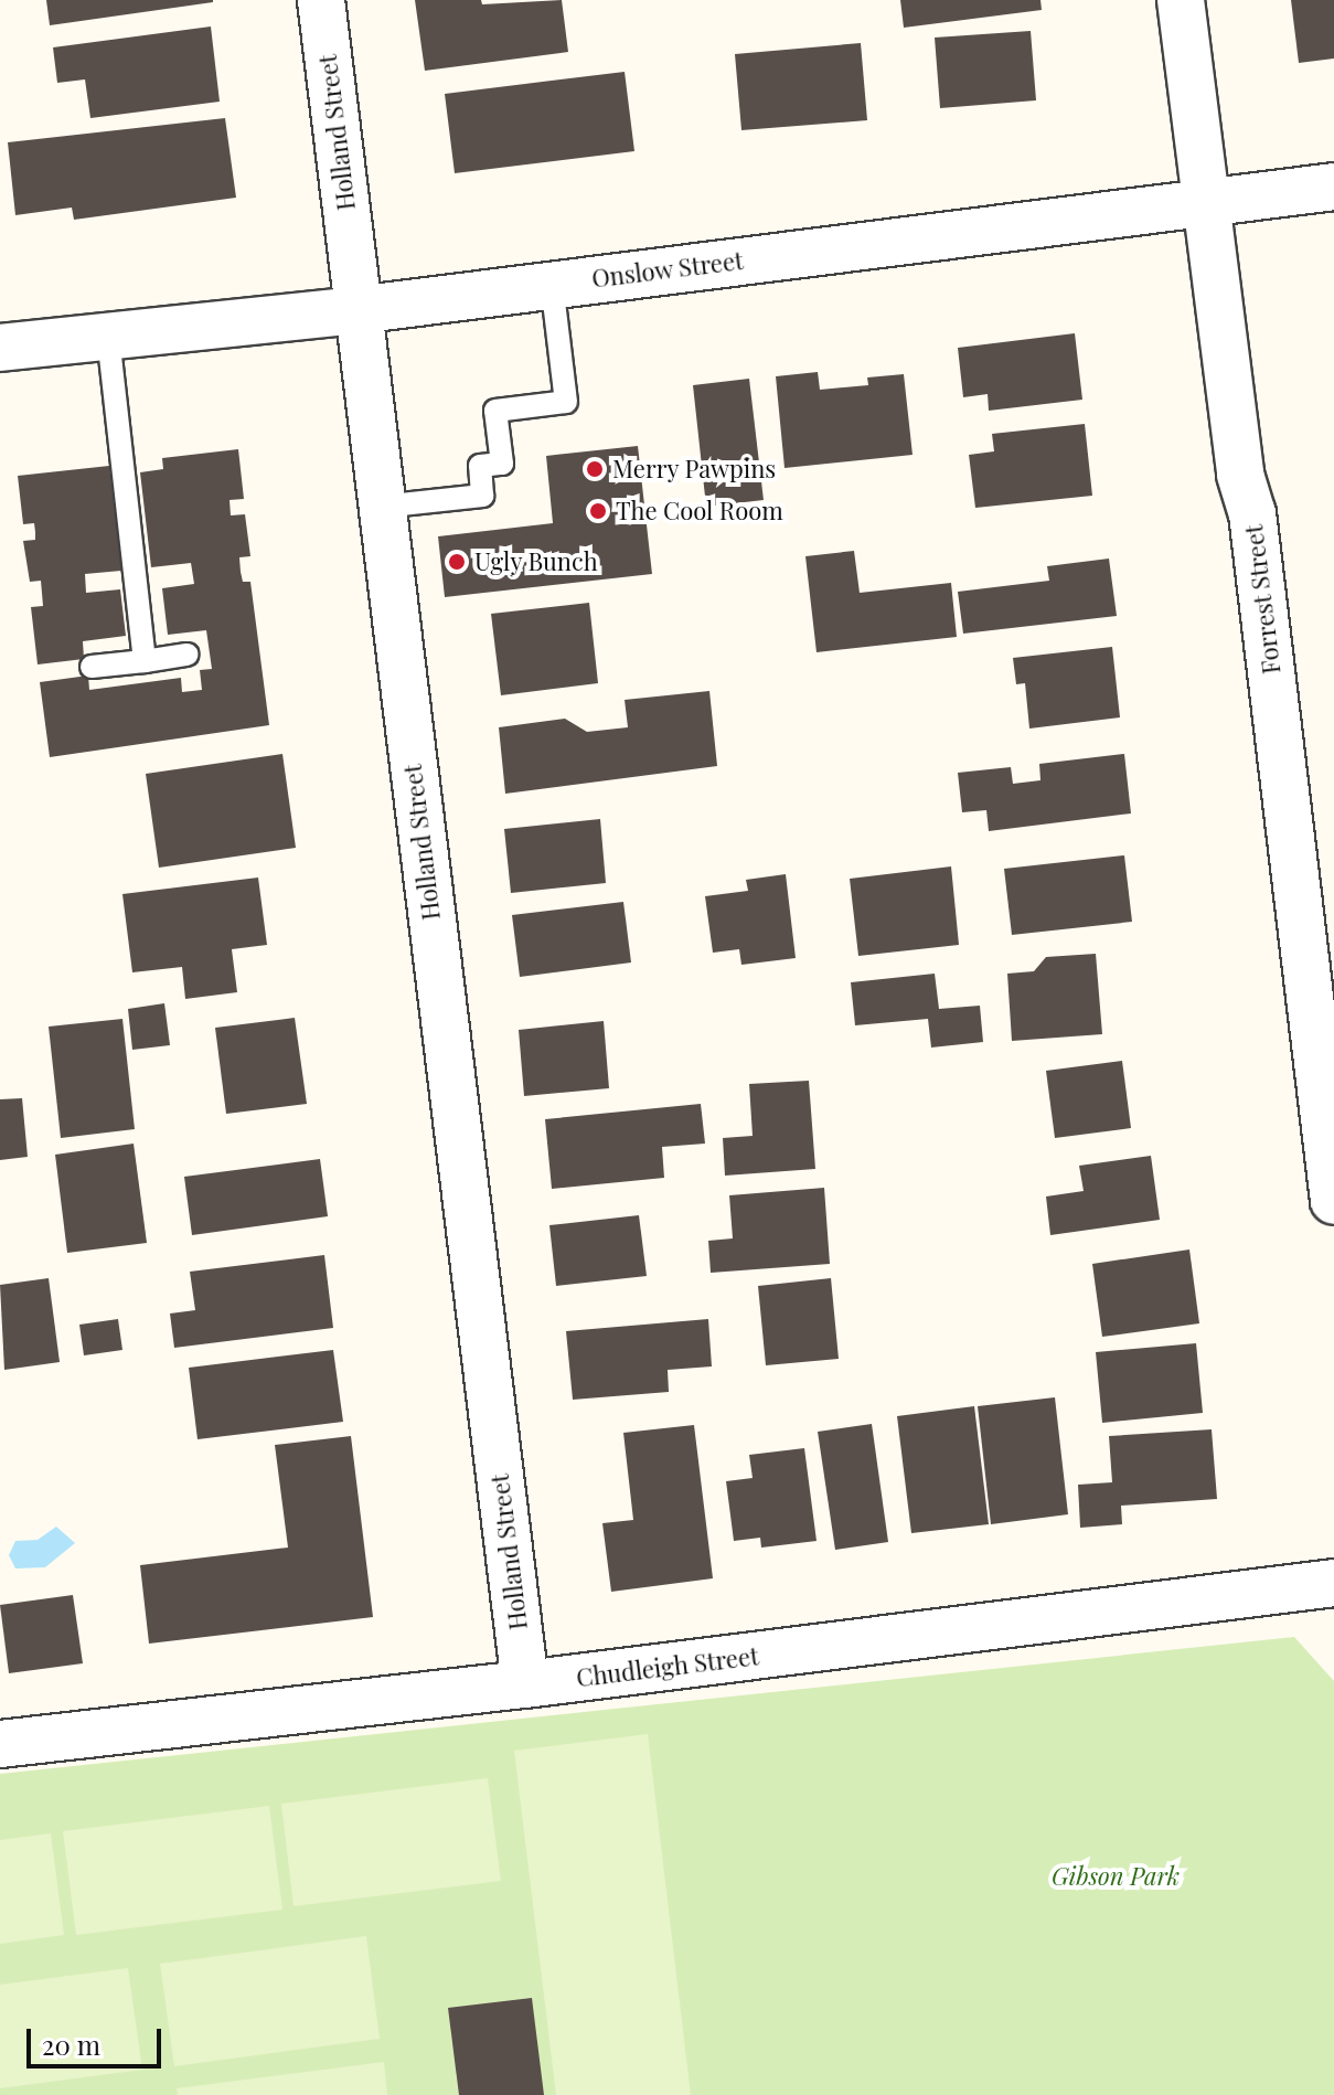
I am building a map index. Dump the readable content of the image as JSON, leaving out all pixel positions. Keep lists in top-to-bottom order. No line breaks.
{"streets":{"street":["Holland Street","Onslow Street","Forrest Street","Chudleigh Street"]},"crossings":[["Holland Street","Onslow Street"],["Holland Street","Chudleigh Street"],["Onslow Street","Forrest Street"]],"parks":["Gibson Park"],"places":["Merry Pawpins","The Cool Room","Ugly Bunch"],"scale_bar":"20 m"}
